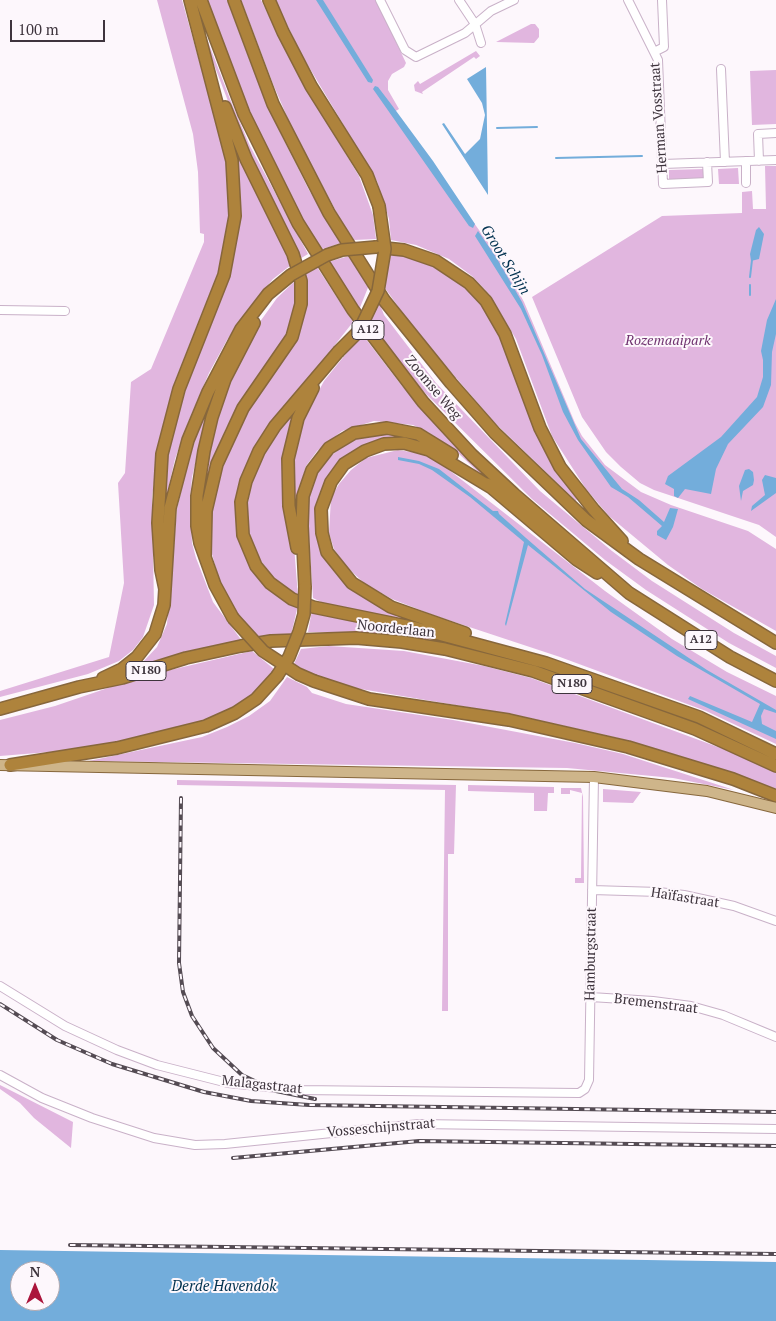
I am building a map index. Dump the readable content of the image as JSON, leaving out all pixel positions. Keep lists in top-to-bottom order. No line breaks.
{"streets":{"highway":["A12","Zoomse Weg","Noorderlaan","N180"],"street":["Herman Vosstraat","Haïfastraat","Hamburgstraat","Bremenstraat","Malagastraat","Vosseschijnstraat"]},"crossings":[["Haïfastraat","Hamburgstraat"],["Hamburgstraat","Bremenstraat"],["Hamburgstraat","Malagastraat"]],"water":["Groot Schijn","Derde Havendok"],"parks":["Rozemaaipark"],"scale_bar":"100 m","north":"top"}
